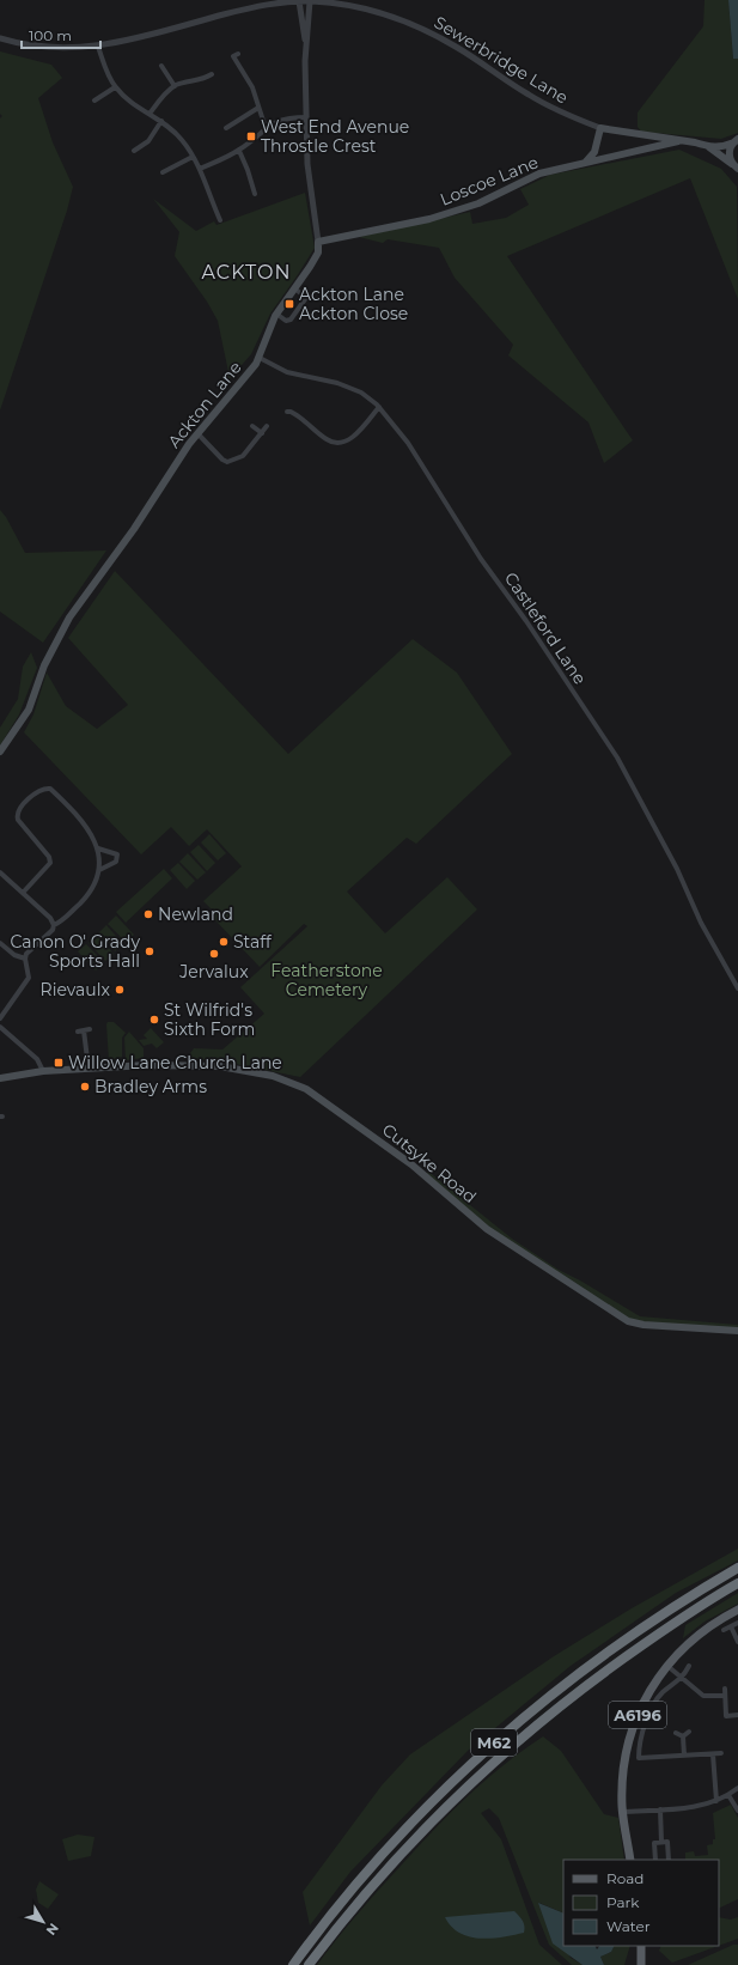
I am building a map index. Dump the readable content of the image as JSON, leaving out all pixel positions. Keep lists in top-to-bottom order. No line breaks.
{"streets":{"highway":["M62"],"main road":["Sewerbridge Lane","Loscoe Lane","Ackton Lane","Cutsyke Road","A6196"],"street":["Castleford Lane"]},"crossings":[["Sewerbridge Lane","Loscoe Lane"],["Sewerbridge Lane","Ackton Lane"],["Loscoe Lane","Ackton Lane"],["Ackton Lane","Castleford Lane"]],"districts":["ACKTON"],"parks":["Featherstone Cemetery"],"places":{"transit":["West End Avenue Throstle Crest","Ackton Lane Ackton Close","Willow Lane Church Lane"],"other":["Newland","Staff","Canon O' Grady Sports Hall","Jervalux","Rievaulx","St Wilfrid's Sixth Form","Bradley Arms"]},"legend":["Road","Park","Water"],"scale_bar":"100 m","north":"bottom right"}
